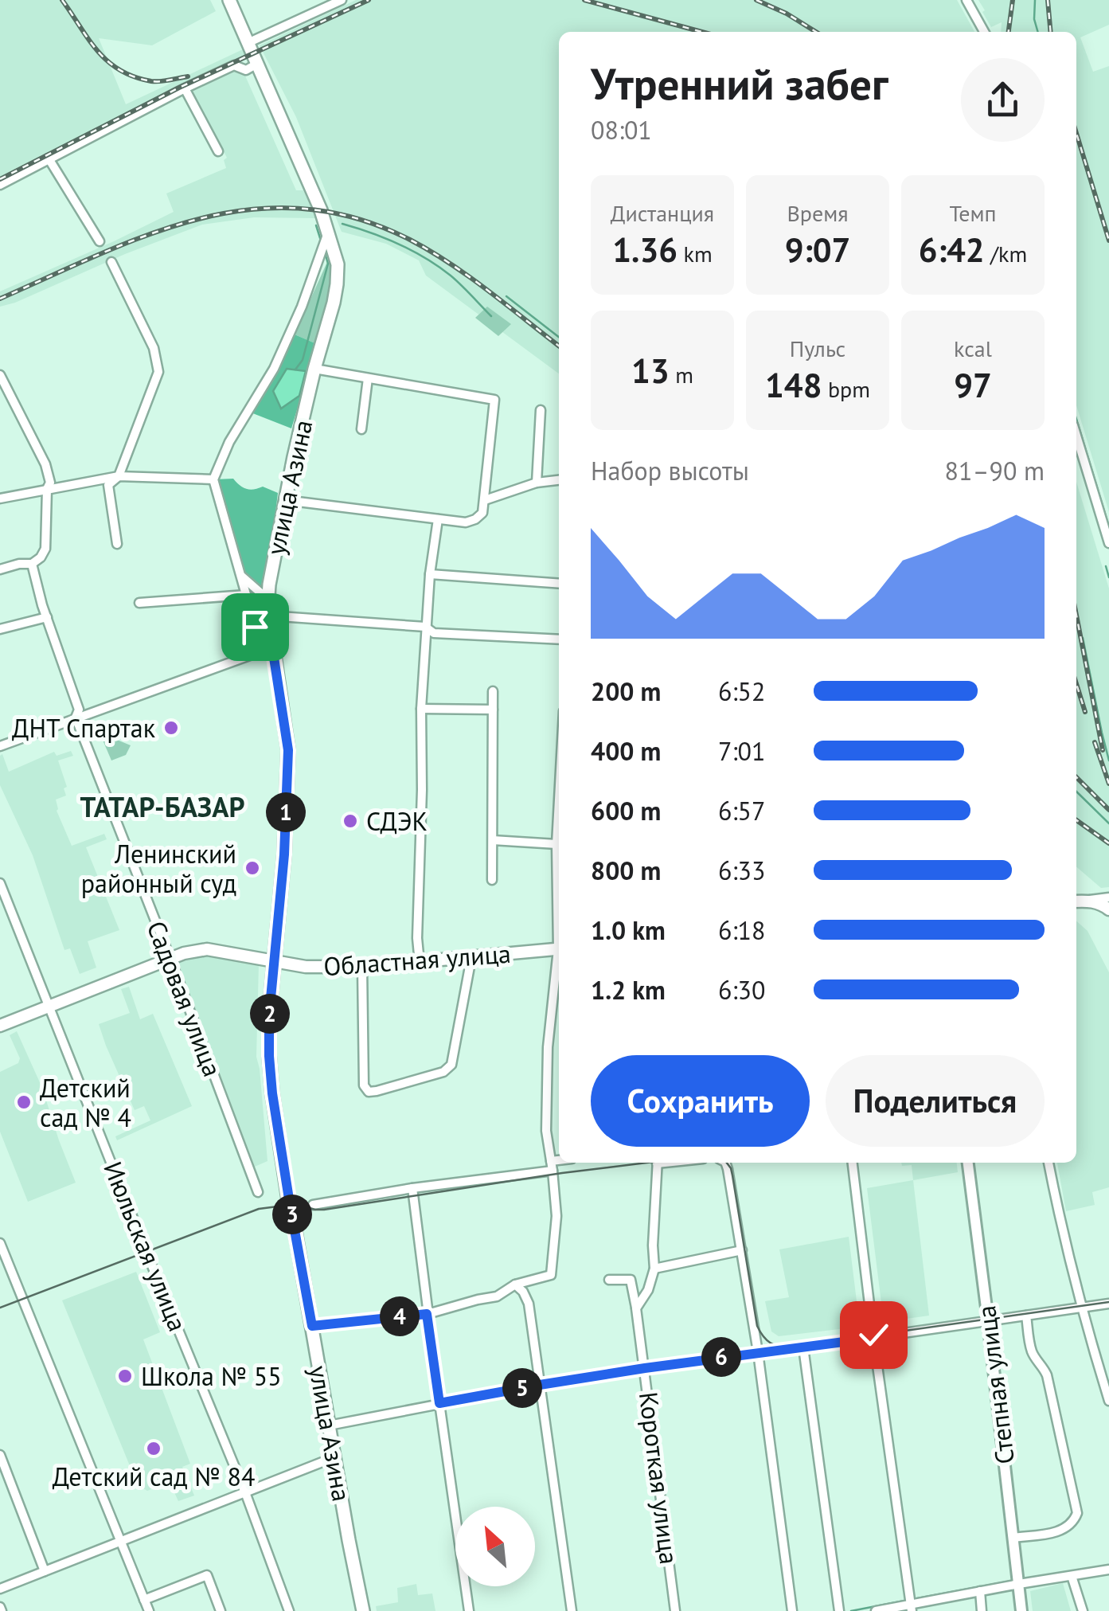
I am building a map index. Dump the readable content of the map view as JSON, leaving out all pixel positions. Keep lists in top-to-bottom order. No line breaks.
{"streets":{"main road":["улица Азина","Областная улица"],"street":["Садовая улица","Июльская улица","Степная улица","Короткая улица"]},"crossings":[["улица Азина","Областная улица"],["Областная улица","Садовая улица"],["Областная улица","Июльская улица"]],"districts":["ТАТАР-БАЗАР"],"places":["ДНТ Спартак","СДЭК","Ленинский районный суд","Детский сад № 4","Школа № 55","Детский сад № 84"],"north":"top left","page":{"heading":["Утренний забег","08:01"],"stats":[["Дистанция","1.36 km"],["Время","9:07"],["Темп","6:42 /km"],["13 m"],["Пульс","148 bpm"],["kcal","97"]],"chart":["Набор высоты","81–90 m"],"list":[{"name":"200 m","note":"6:52"},{"name":"400 m","note":"7:01"},{"name":"600 m","note":"6:57"},{"name":"800 m","note":"6:33"},{"name":"1.0 km","note":"6:18"},{"name":"1.2 km","note":"6:30"}],"pins":["1","2","3","4","6","5"],"buttons":["Сохранить","Поделиться"]}}
